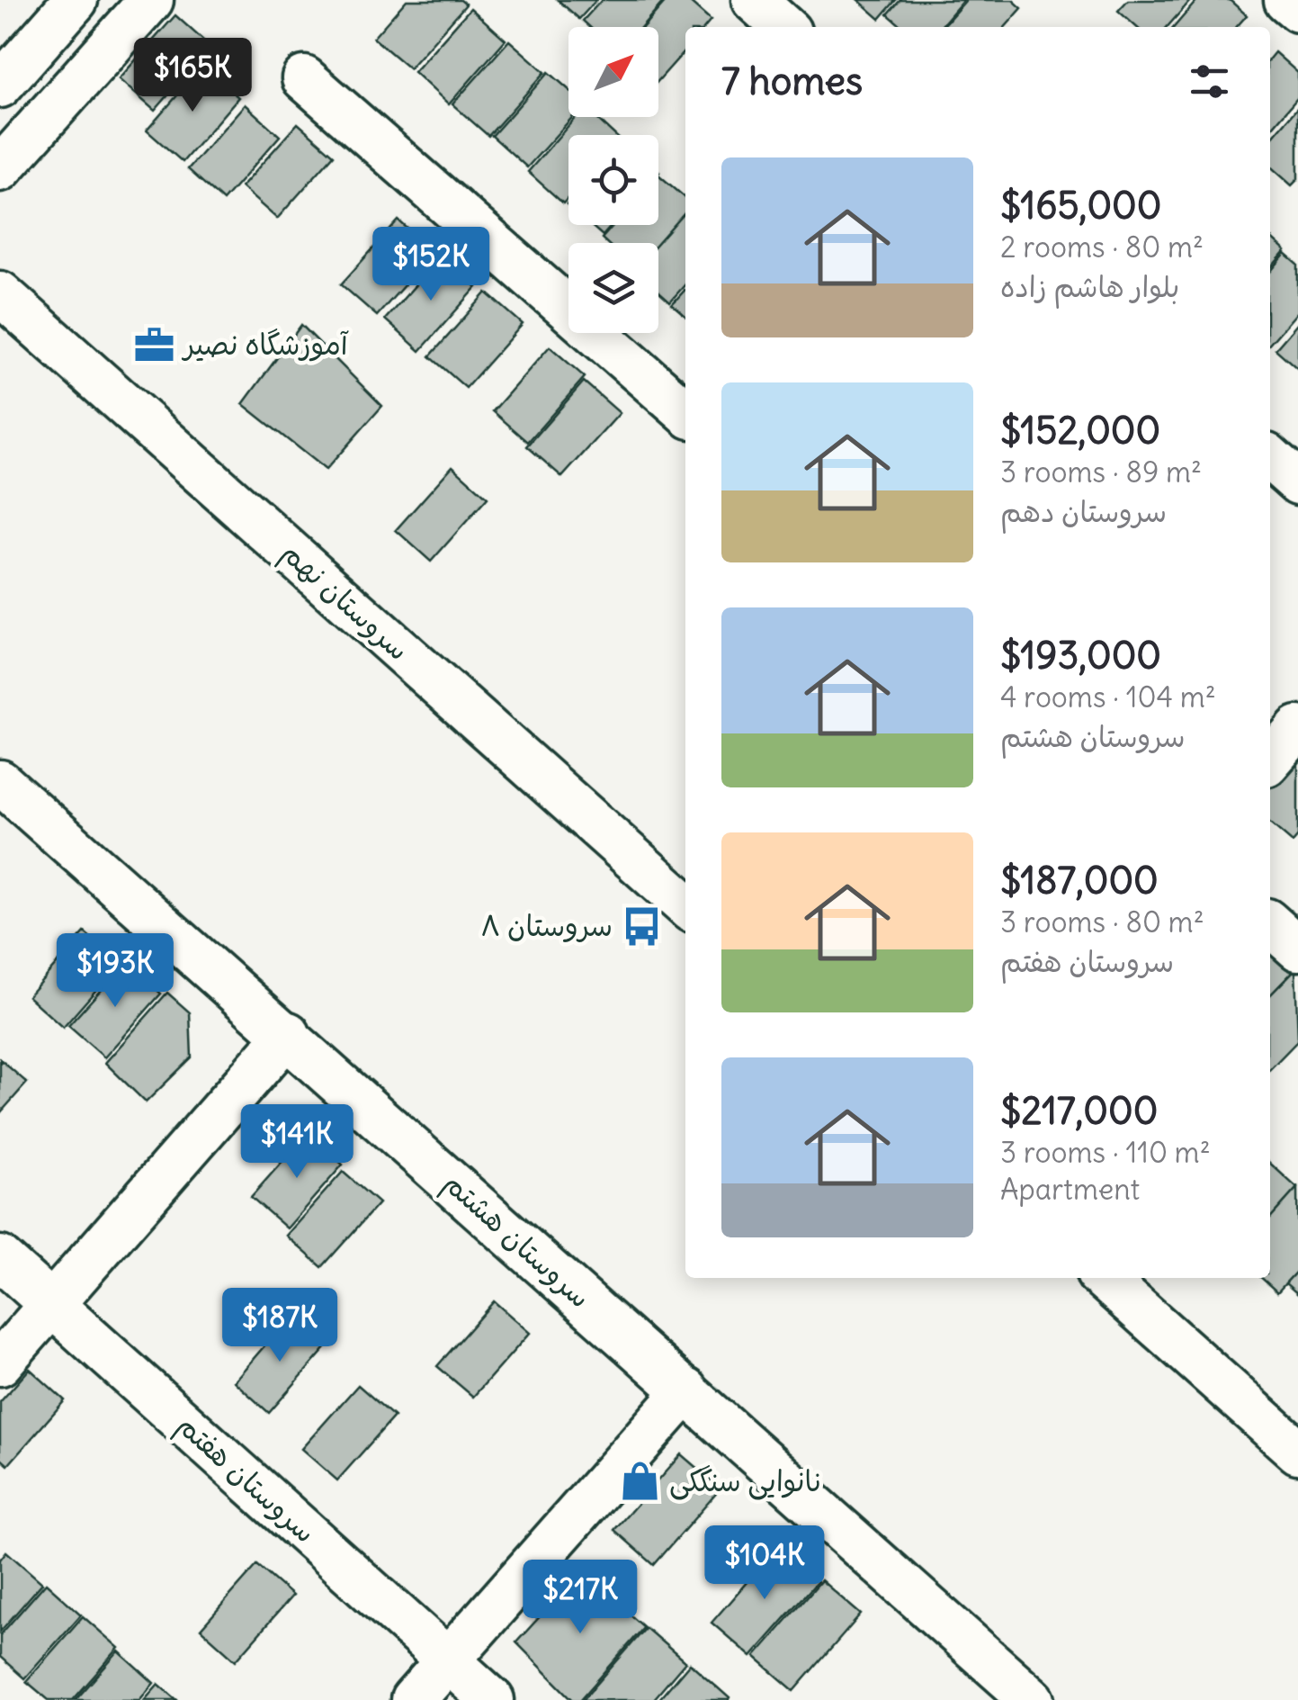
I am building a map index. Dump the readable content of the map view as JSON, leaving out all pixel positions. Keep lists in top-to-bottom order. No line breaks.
{"streets":{"street":["سروستان نهم","سروستان هشتم","سروستان هفتم"]},"places":{"office":["آموزشگاه نصیر"],"bus stop":["سروستان ٨"],"shop":["نانوایی سنگکی"]},"north":"top right","page":{"heading":"7 homes","price":["$165K","$152K","$193K","$141K","$187K","$104K","$217K"],"list":[{"name":"$165,000","note":"2 rooms · 80 m² · بلوار هاشم زاده"},{"name":"$152,000","note":"3 rooms · 89 m² · سروستان دهم"},{"name":"$193,000","note":"4 rooms · 104 m² · سروستان هشتم"},{"name":"$187,000","note":"3 rooms · 80 m² · سروستان هفتم"},{"name":"$217,000","note":"3 rooms · 110 m² · Apartment"}]}}
